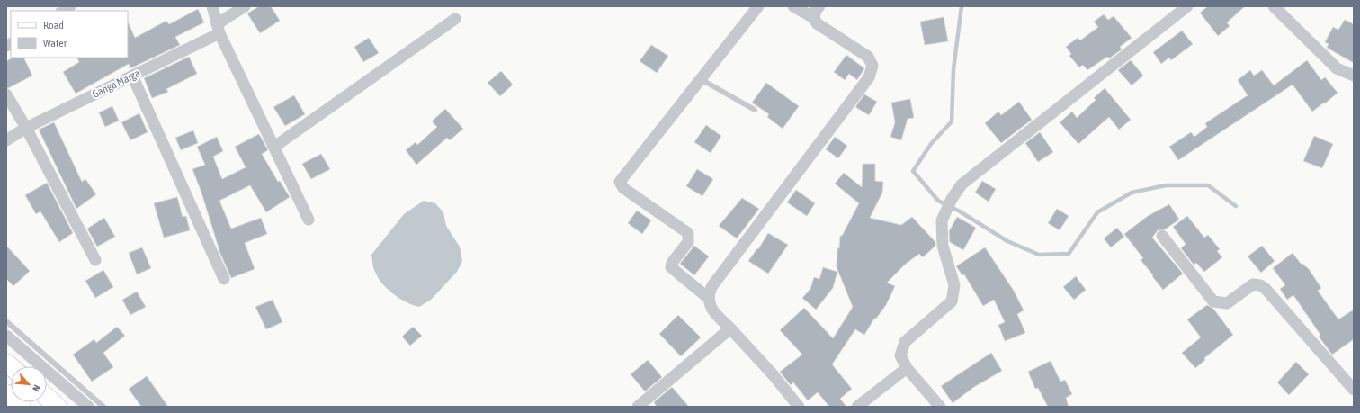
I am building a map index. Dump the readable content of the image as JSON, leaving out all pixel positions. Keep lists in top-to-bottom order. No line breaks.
{"streets":{"street":["Ganga Marga"]},"legend":["Road","Water"],"north":"bottom right"}
